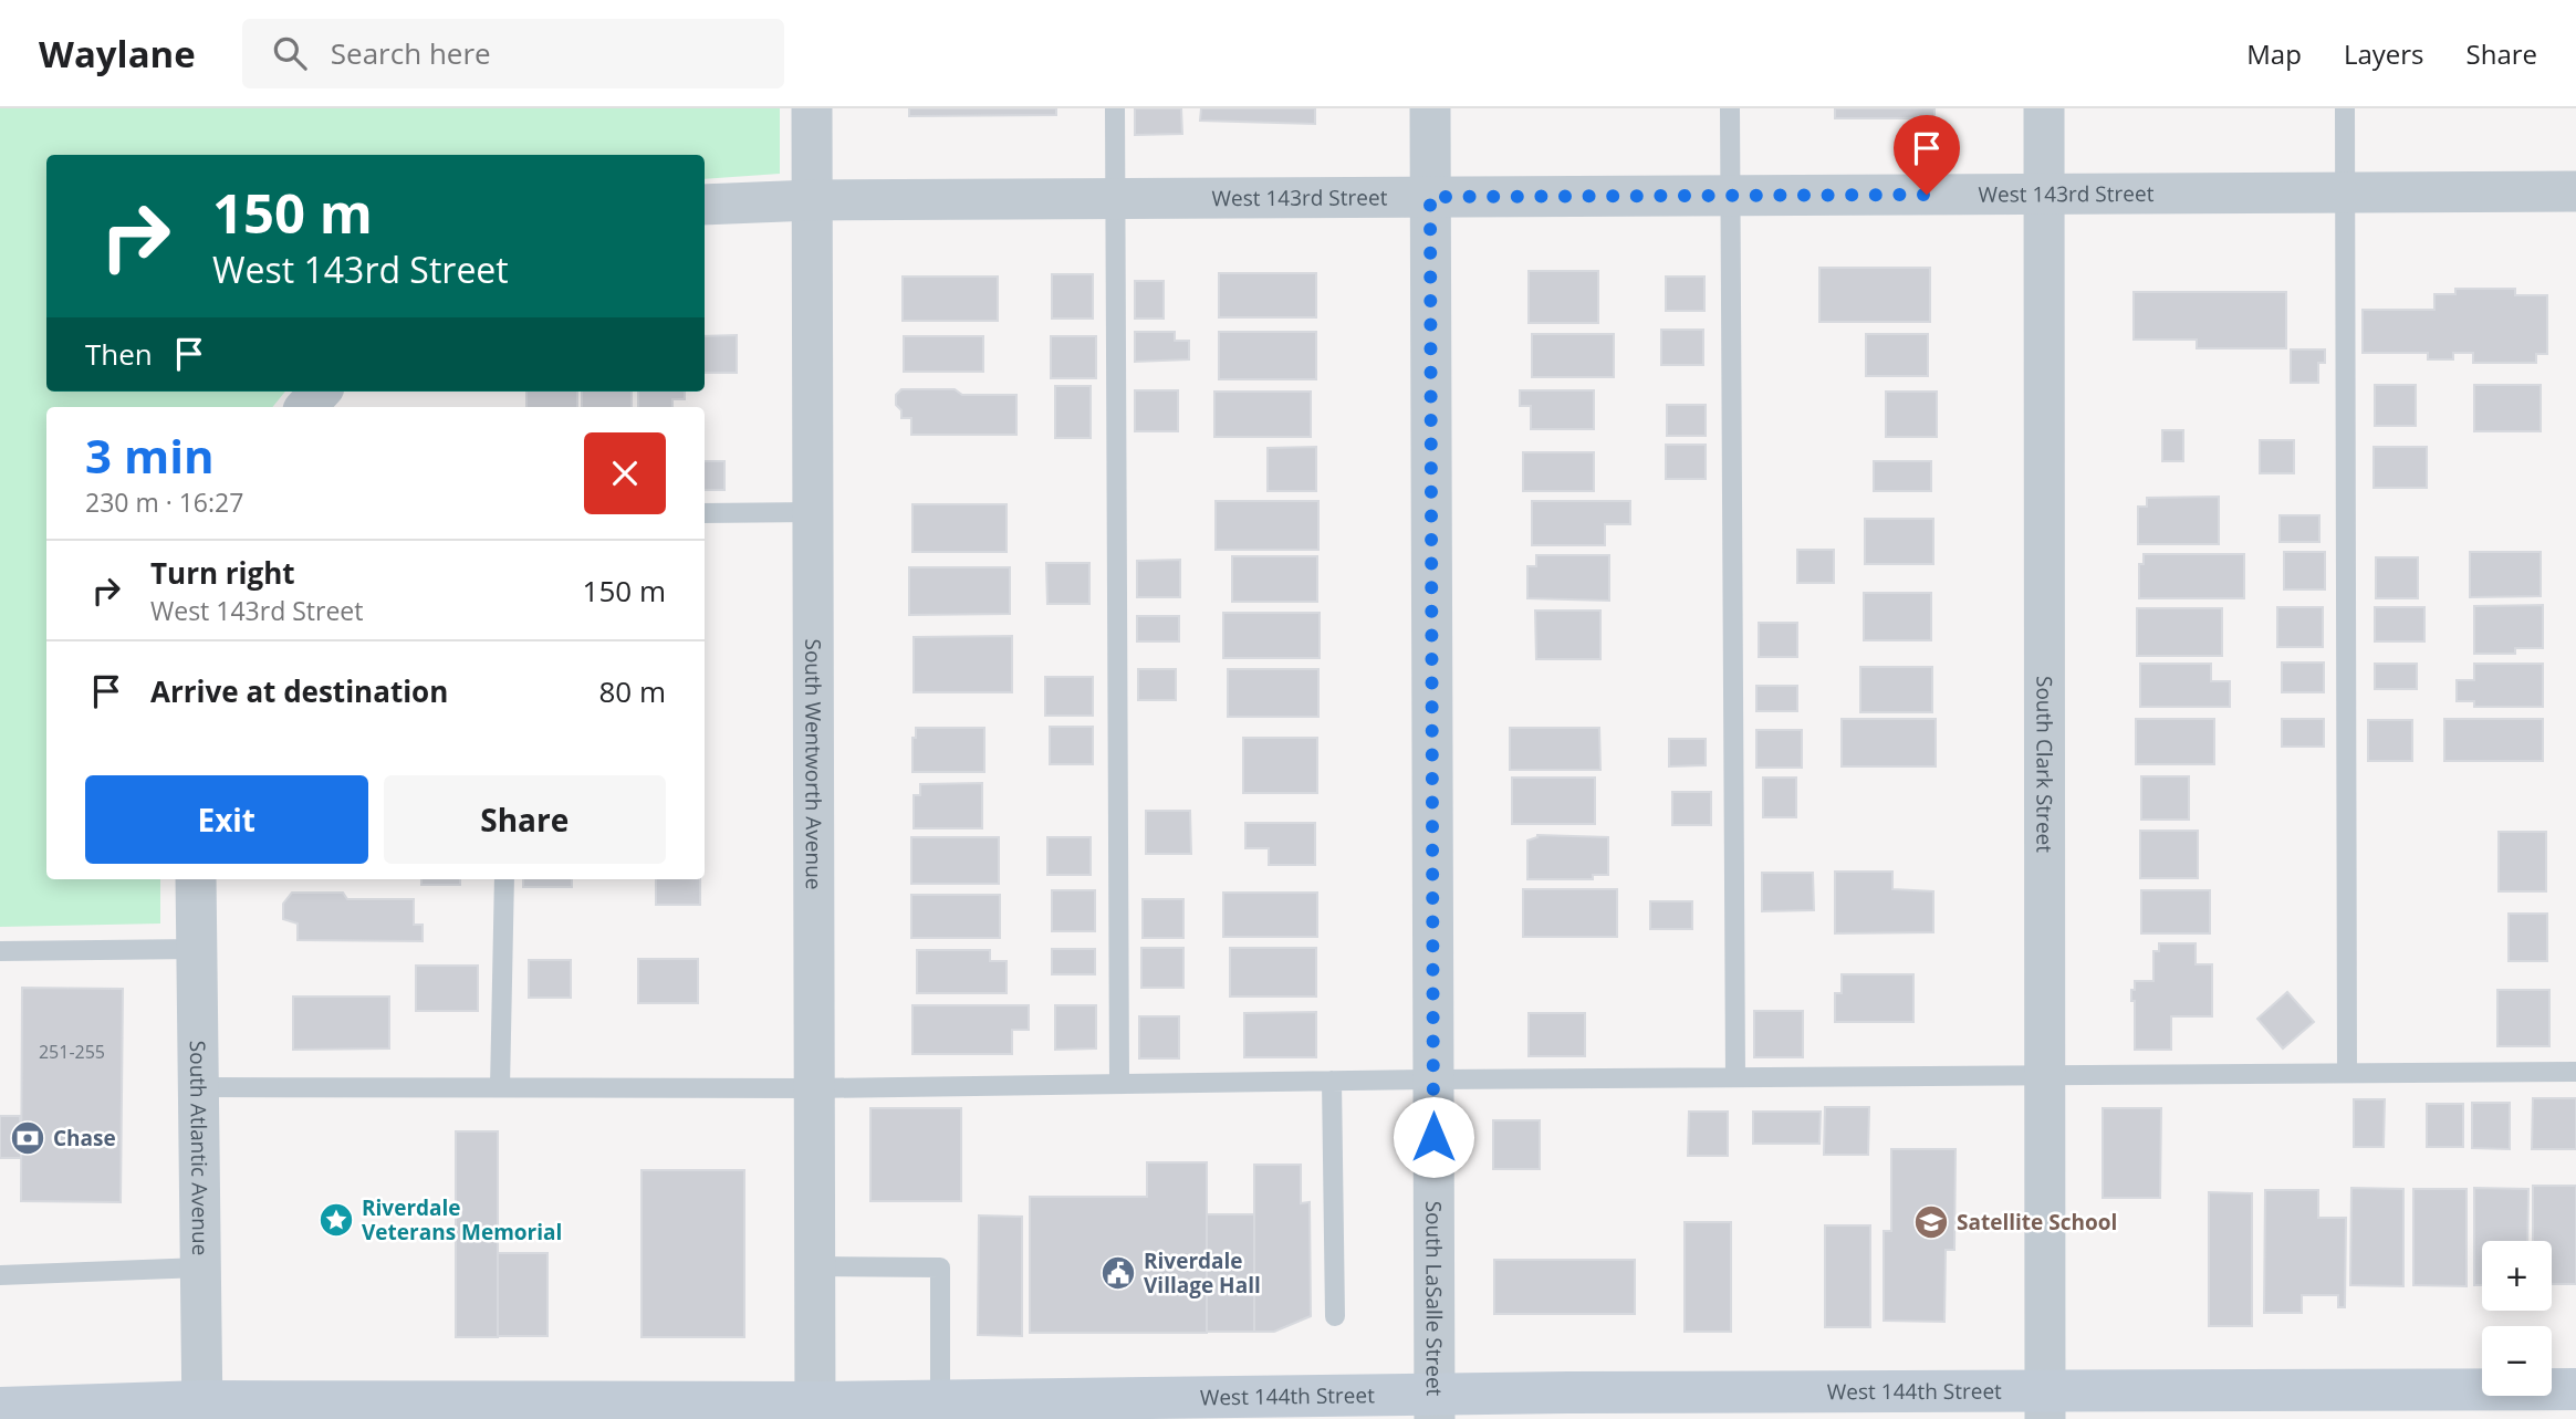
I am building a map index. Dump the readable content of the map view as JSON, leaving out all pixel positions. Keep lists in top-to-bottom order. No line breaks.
{"streets":{"street":["West 143rd Street","South Wentworth Avenue","South Clark Street","South Atlantic Avenue","South LaSalle Street","West 144th Street"]},"crossings":[["West 143rd Street","South Wentworth Avenue"],["West 143rd Street","South Clark Street"],["West 143rd Street","South LaSalle Street"],["South Wentworth Avenue","West 144th Street"],["South Clark Street","West 144th Street"],["South Atlantic Avenue","West 144th Street"],["South LaSalle Street","West 144th Street"]],"places":{"bank":["Chase"],"place":["Riverdale Veterans Memorial"],"school or university":["Satellite School"],"public building":["Riverdale Village Hall"]},"house_numbers":["251-255"],"page":{"header":"Waylane","search":"Search here","nav":["Map","Layers","Share"],"turn":["150 m","West 143rd Street"],"then":"Then","heading":["3 min","230 m · 16:27"],"list":[{"name":"Turn right","note":"West 143rd Street","value":"150 m"},{"name":"Arrive at destination","value":"80 m"}],"buttons":["Exit","Share"],"map_buttons":["+","−"]}}
